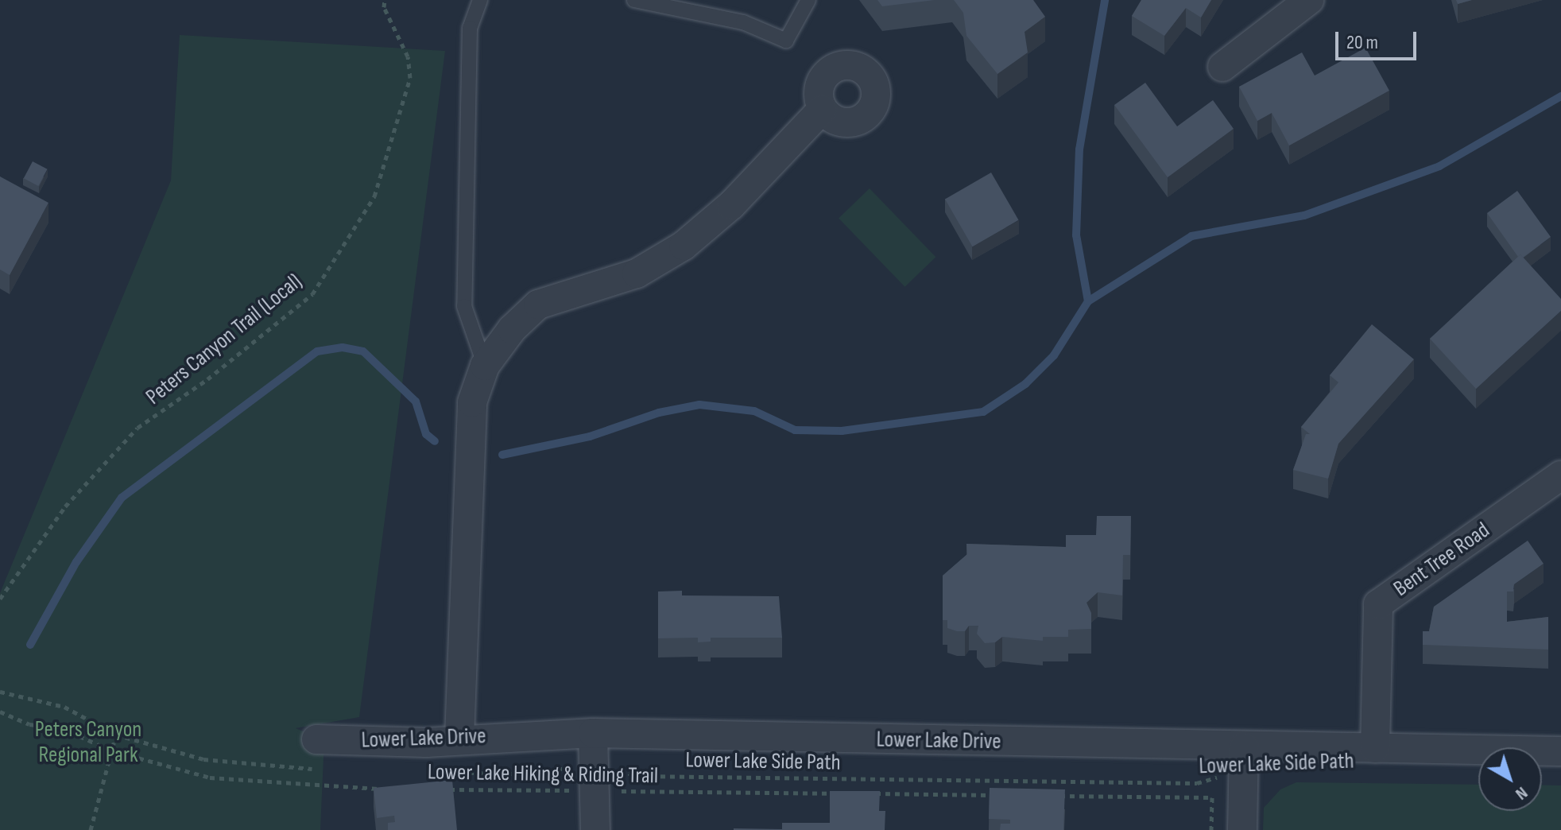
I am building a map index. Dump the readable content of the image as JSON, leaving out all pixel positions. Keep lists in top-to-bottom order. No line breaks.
{"streets":{"street":["Bent Tree Road","Lower Lake Drive"],"path":["Peters Canyon Trail (Local)","Lower Lake Side Path","Lower Lake Hiking & Riding Trail"]},"crossings":[["Bent Tree Road","Lower Lake Drive"],["Lower Lake Side Path","Lower Lake Hiking & Riding Trail"]],"parks":["Peters Canyon Regional Park"],"scale_bar":"20 m","north":"bottom right"}
